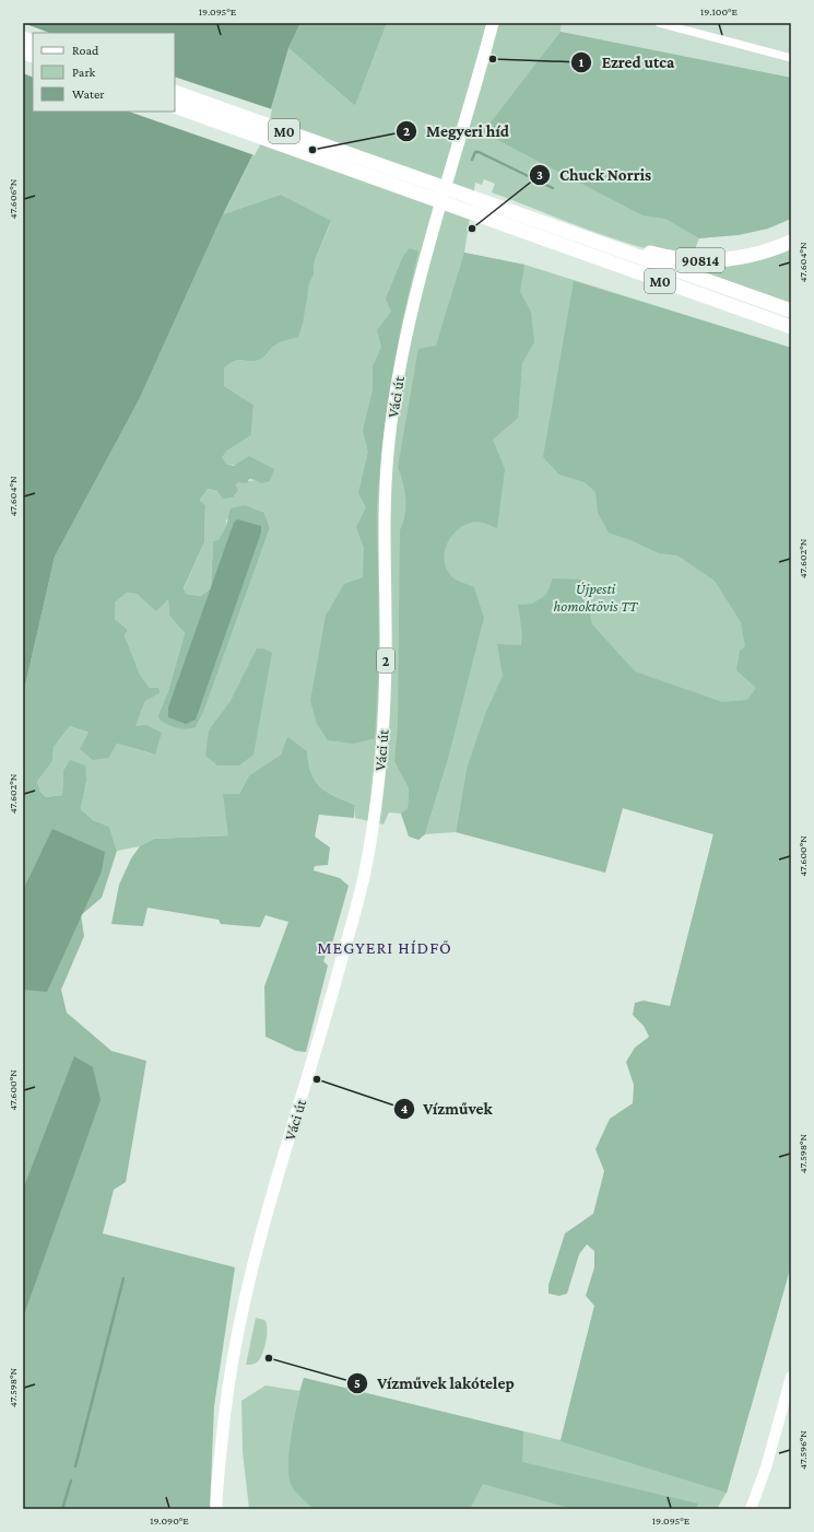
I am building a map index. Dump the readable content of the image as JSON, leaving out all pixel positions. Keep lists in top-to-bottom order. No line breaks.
{"streets":{"highway":["M0","90814"],"main road":["Váci út","2"]},"crossings":[["M0","90814"]],"districts":["MEGYERI HÍDFŐ"],"parks":["Újpesti homoktövis TT"],"places":["Ezred utca","Megyeri híd","Chuck Norris","Vízművek","Vízművek lakótelep"],"legend":["Road","Park","Water"],"coordinates":["19.095°E","19.100°E","47.606°N","47.604°N","47.602°N","47.600°N","47.598°N","47.596°N","19.090°E"]}
